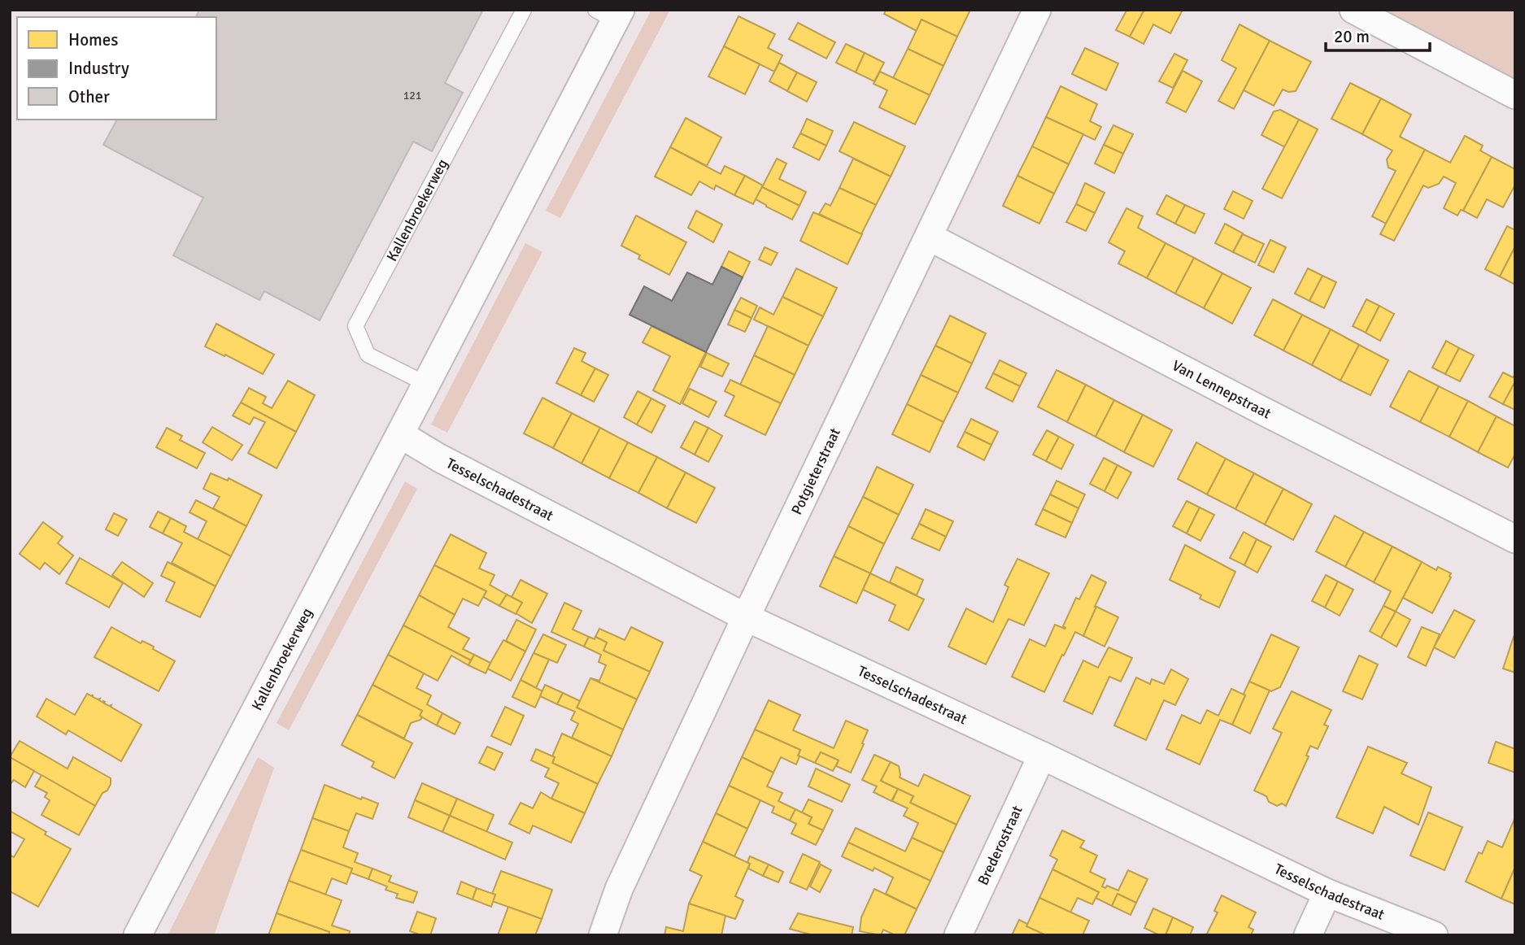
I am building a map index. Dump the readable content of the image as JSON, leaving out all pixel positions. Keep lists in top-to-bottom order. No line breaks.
{"streets":{"street":["Kallenbroekerweg","Van Lennepstraat","Potgieterstraat","Tesselschadestraat","Brederostraat"]},"crossings":[["Kallenbroekerweg","Tesselschadestraat"],["Van Lennepstraat","Potgieterstraat"],["Potgieterstraat","Tesselschadestraat"],["Tesselschadestraat","Brederostraat"]],"house_numbers":["121"],"legend":["Homes","Industry","Other"],"scale_bar":"20 m"}
